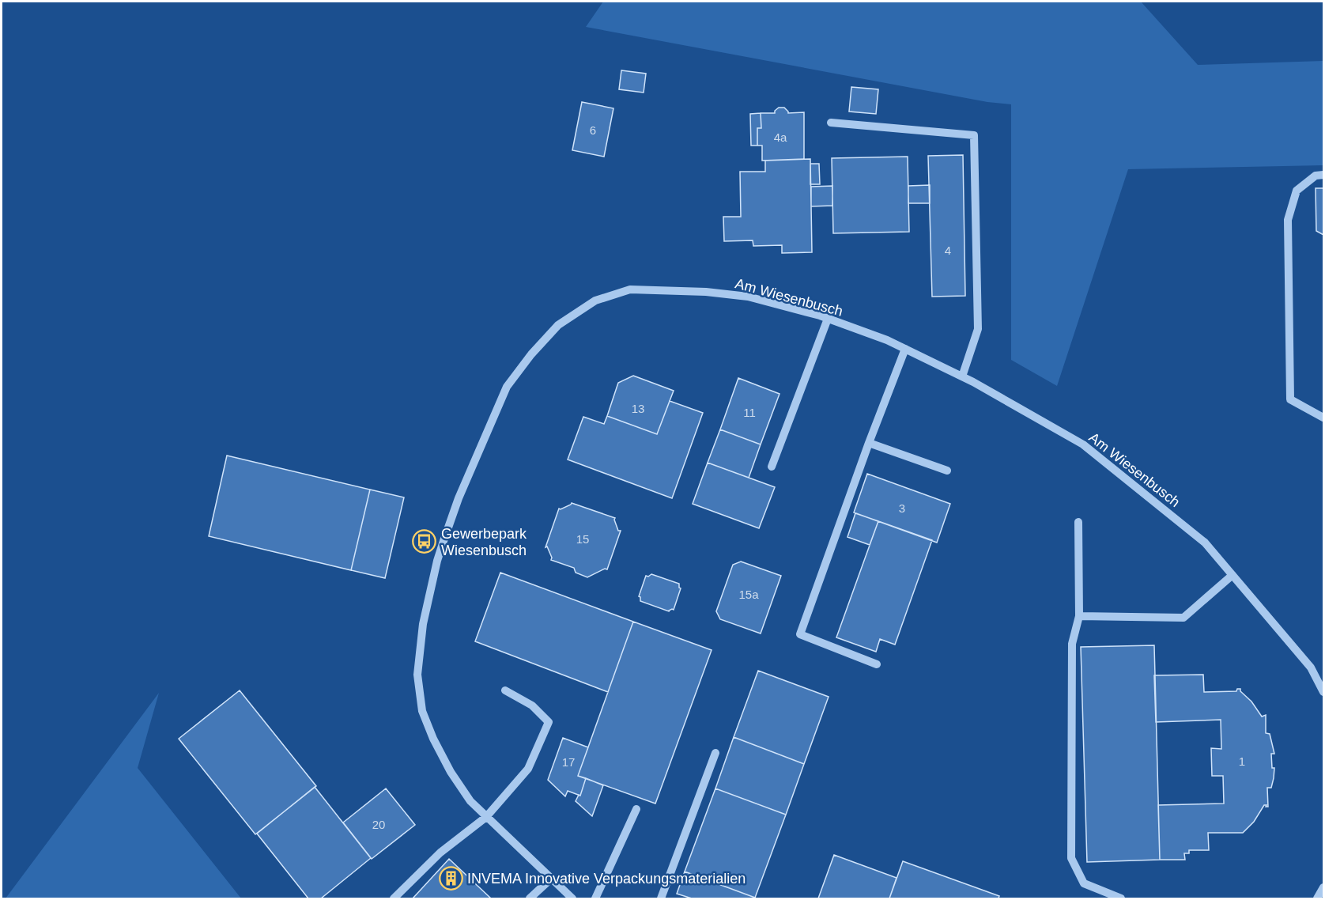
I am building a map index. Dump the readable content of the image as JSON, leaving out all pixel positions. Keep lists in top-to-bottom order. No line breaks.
{"streets":{"street":["Am Wiesenbusch"]},"places":{"bus stop":["Gewerbepark Wiesenbusch"],"building":["INVEMA Innovative Verpackungsmaterialien"]},"house_numbers":["6","4a","4","13","11","3","15","15a","1","17","20"]}
